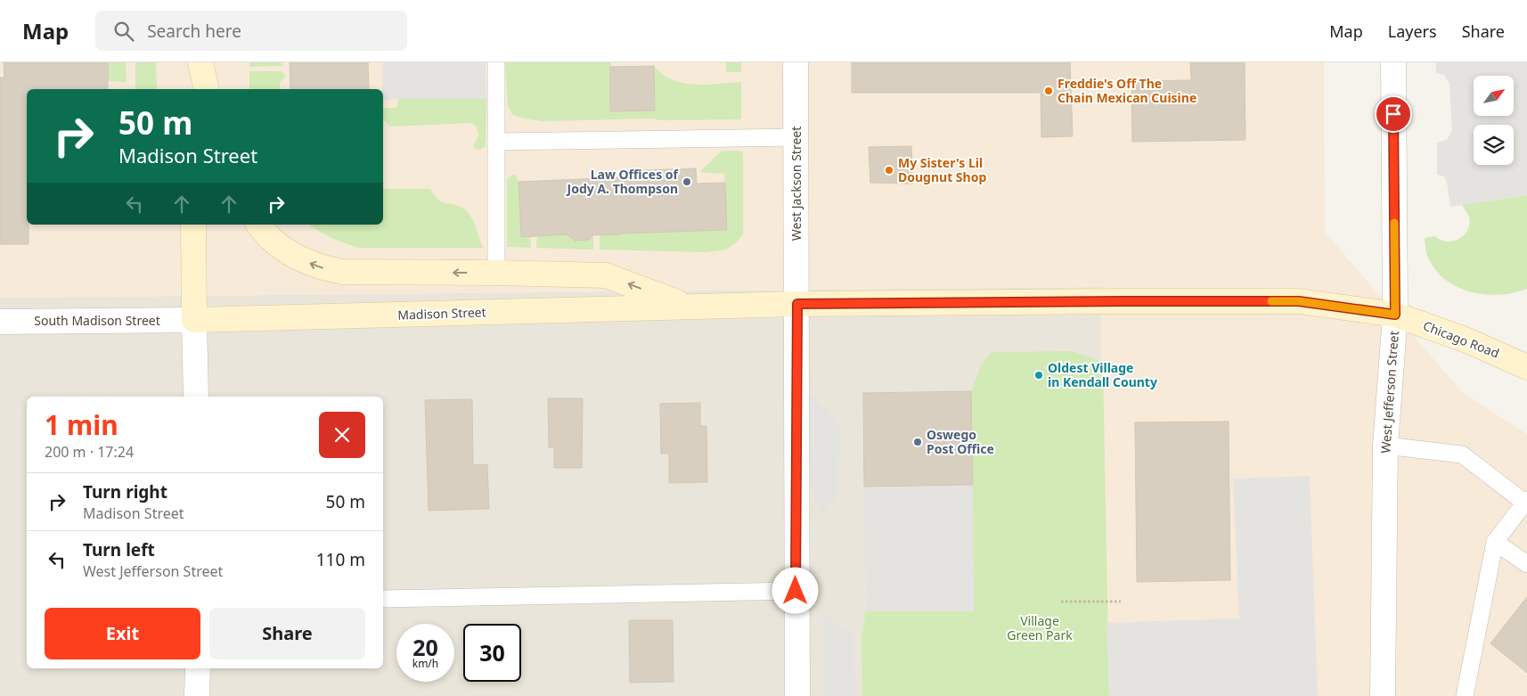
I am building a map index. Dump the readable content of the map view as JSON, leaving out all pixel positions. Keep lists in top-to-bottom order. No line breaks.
{"streets":{"main road":["Madison Street","Chicago Road"],"street":["West Jackson Street","South Madison Street","West Jefferson Street"]},"crossings":[["West Jackson Street","Madison Street"],["Madison Street","South Madison Street"],["Madison Street","Chicago Road"],["Madison Street","West Jefferson Street"],["Chicago Road","West Jefferson Street"]],"parks":["Village Green Park"],"places":["Freddie's Off The Chain Mexican Cuisine","My Sister's Lil Dougnut Shop","Law Offices of Jody A. Thompson","Oldest Village in Kendall County","Oswego Post Office"],"north":"top right","page":{"header":"Map","search":"Search here","nav":["Map","Layers","Share"],"turn":["50 m","Madison Street"],"heading":["1 min","200 m · 17:24"],"list":[{"name":"Turn right","note":"Madison Street","value":"50 m"},{"name":"Turn left","note":"West Jefferson Street","value":"110 m"}],"buttons":["Exit","Share"],"speed":"20 km/h","limit":"30"}}
